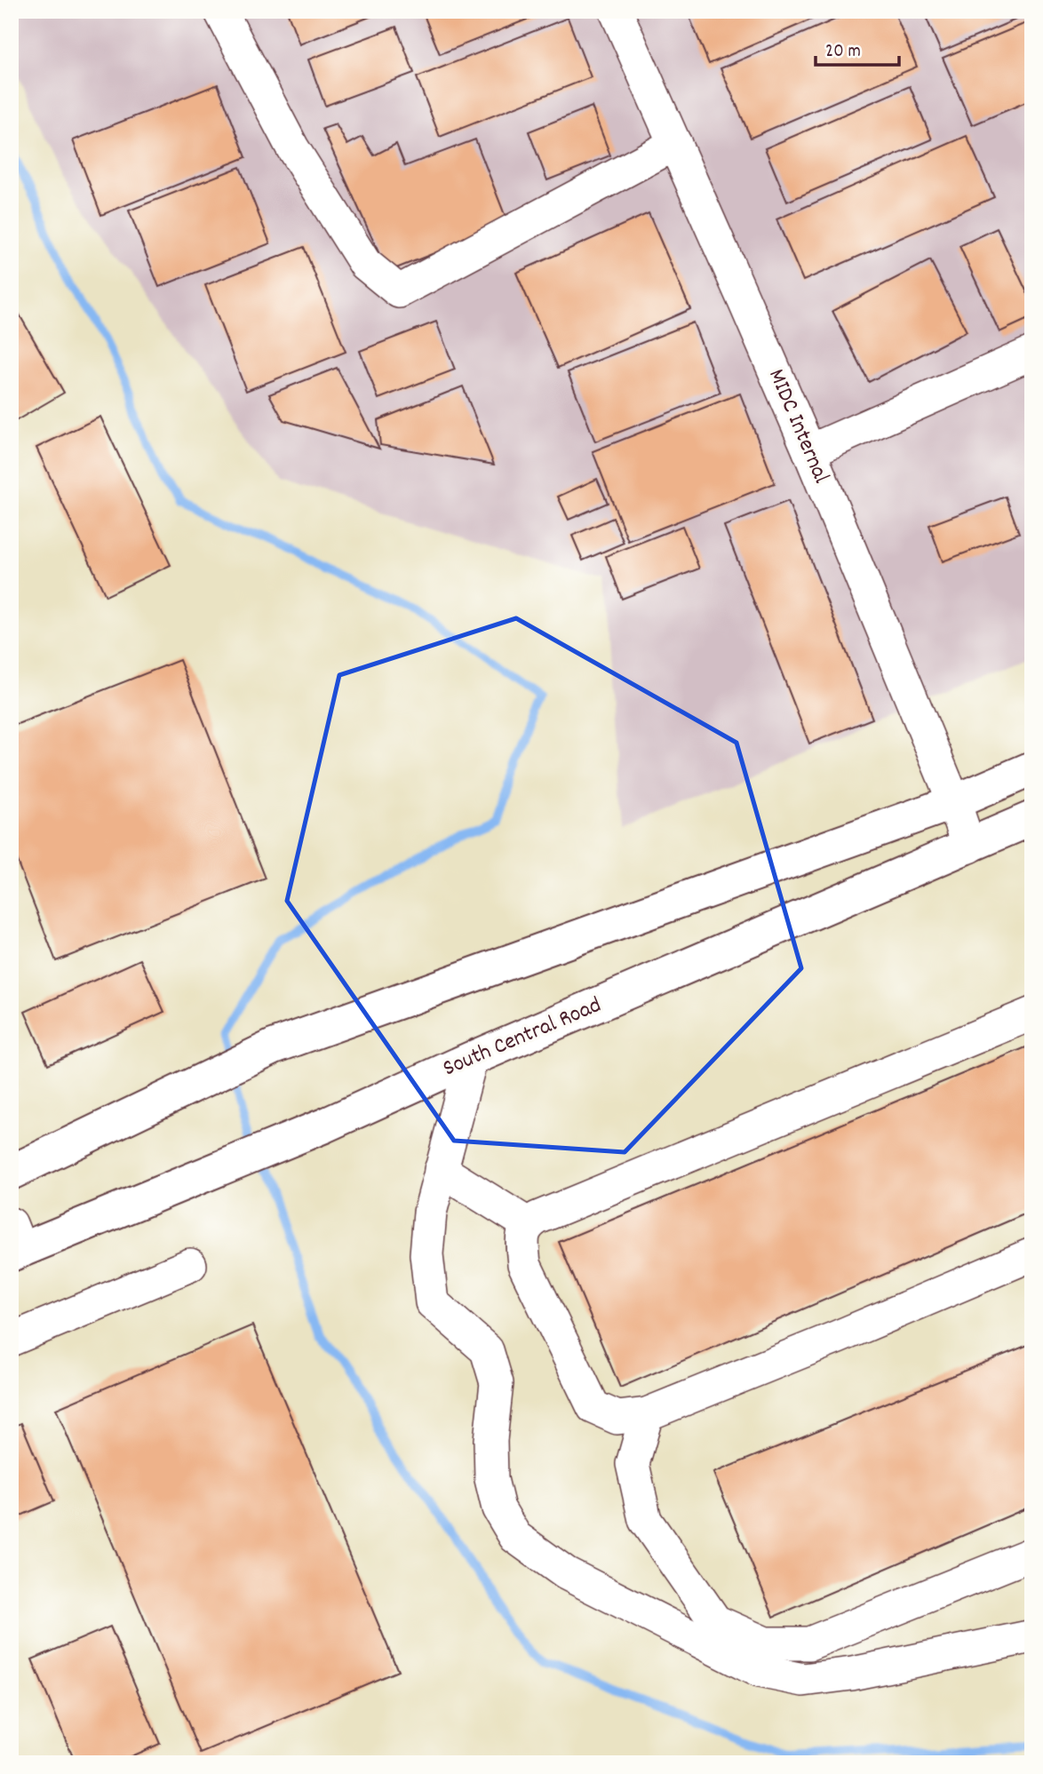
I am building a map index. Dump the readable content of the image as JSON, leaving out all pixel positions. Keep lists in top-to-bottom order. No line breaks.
{"streets":{"main road":["South Central Road"],"street":["MIDC Internal"]},"crossings":[["MIDC Internal","South Central Road"]],"scale_bar":"20 m"}
